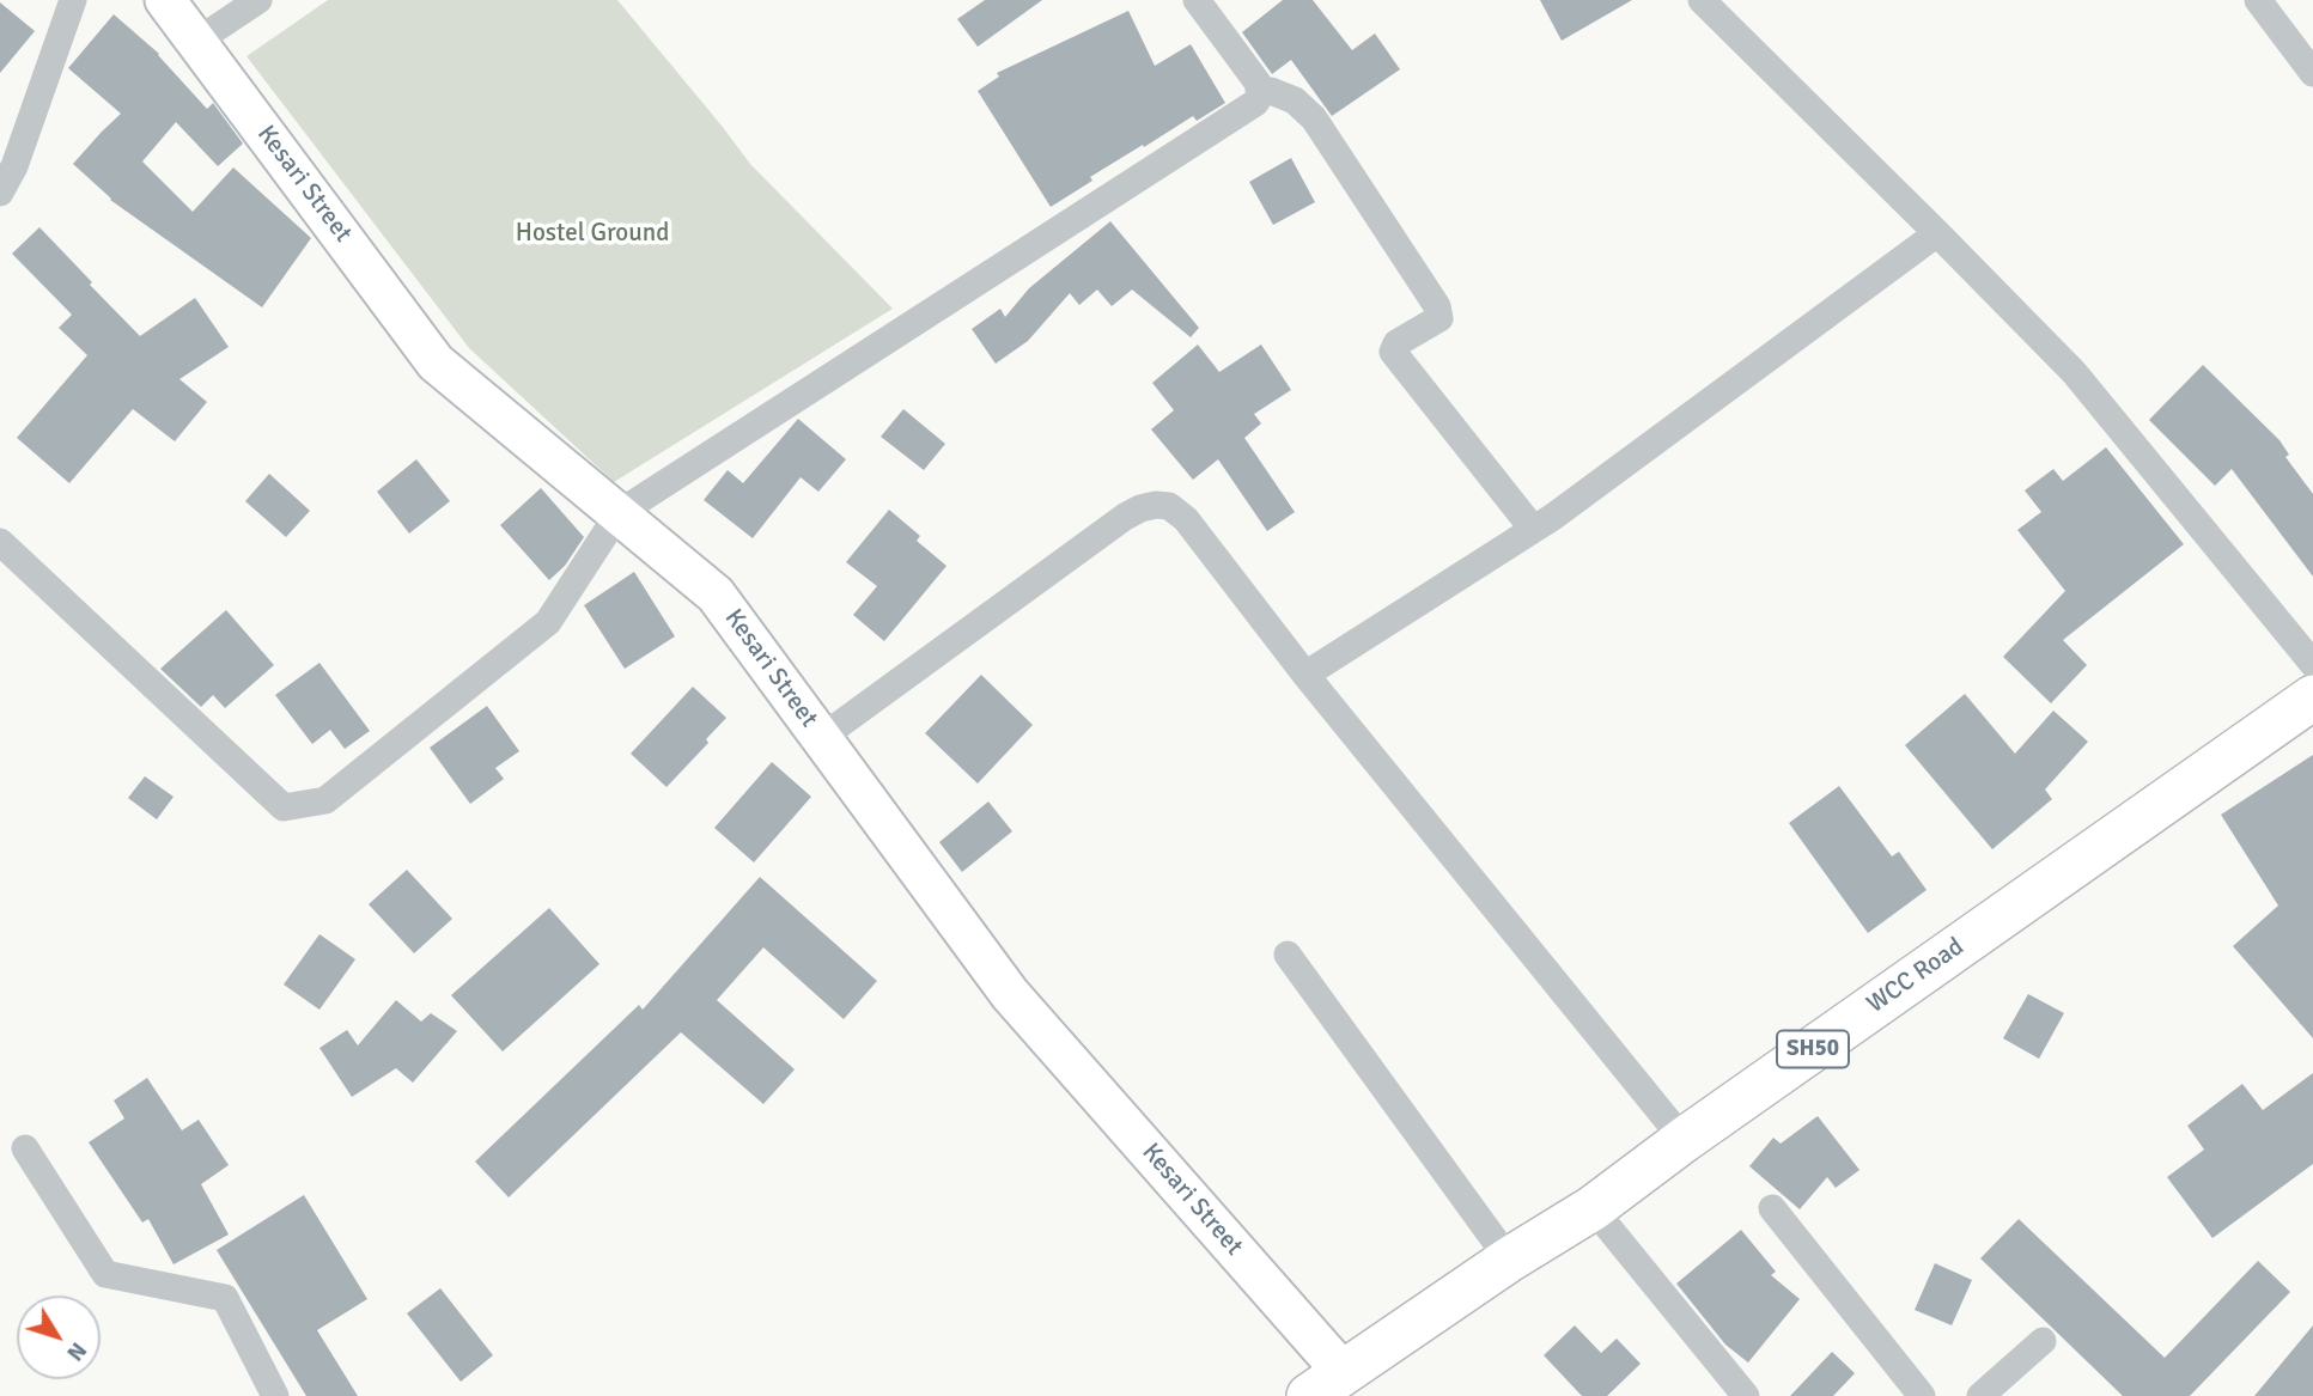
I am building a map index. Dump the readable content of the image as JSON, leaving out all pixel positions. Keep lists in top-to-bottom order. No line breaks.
{"streets":{"main road":["WCC Road","SH50"],"street":["Kesari Street"]},"crossings":[["Kesari Street","WCC Road"]],"parks":["Hostel Ground"],"north":"bottom right"}
